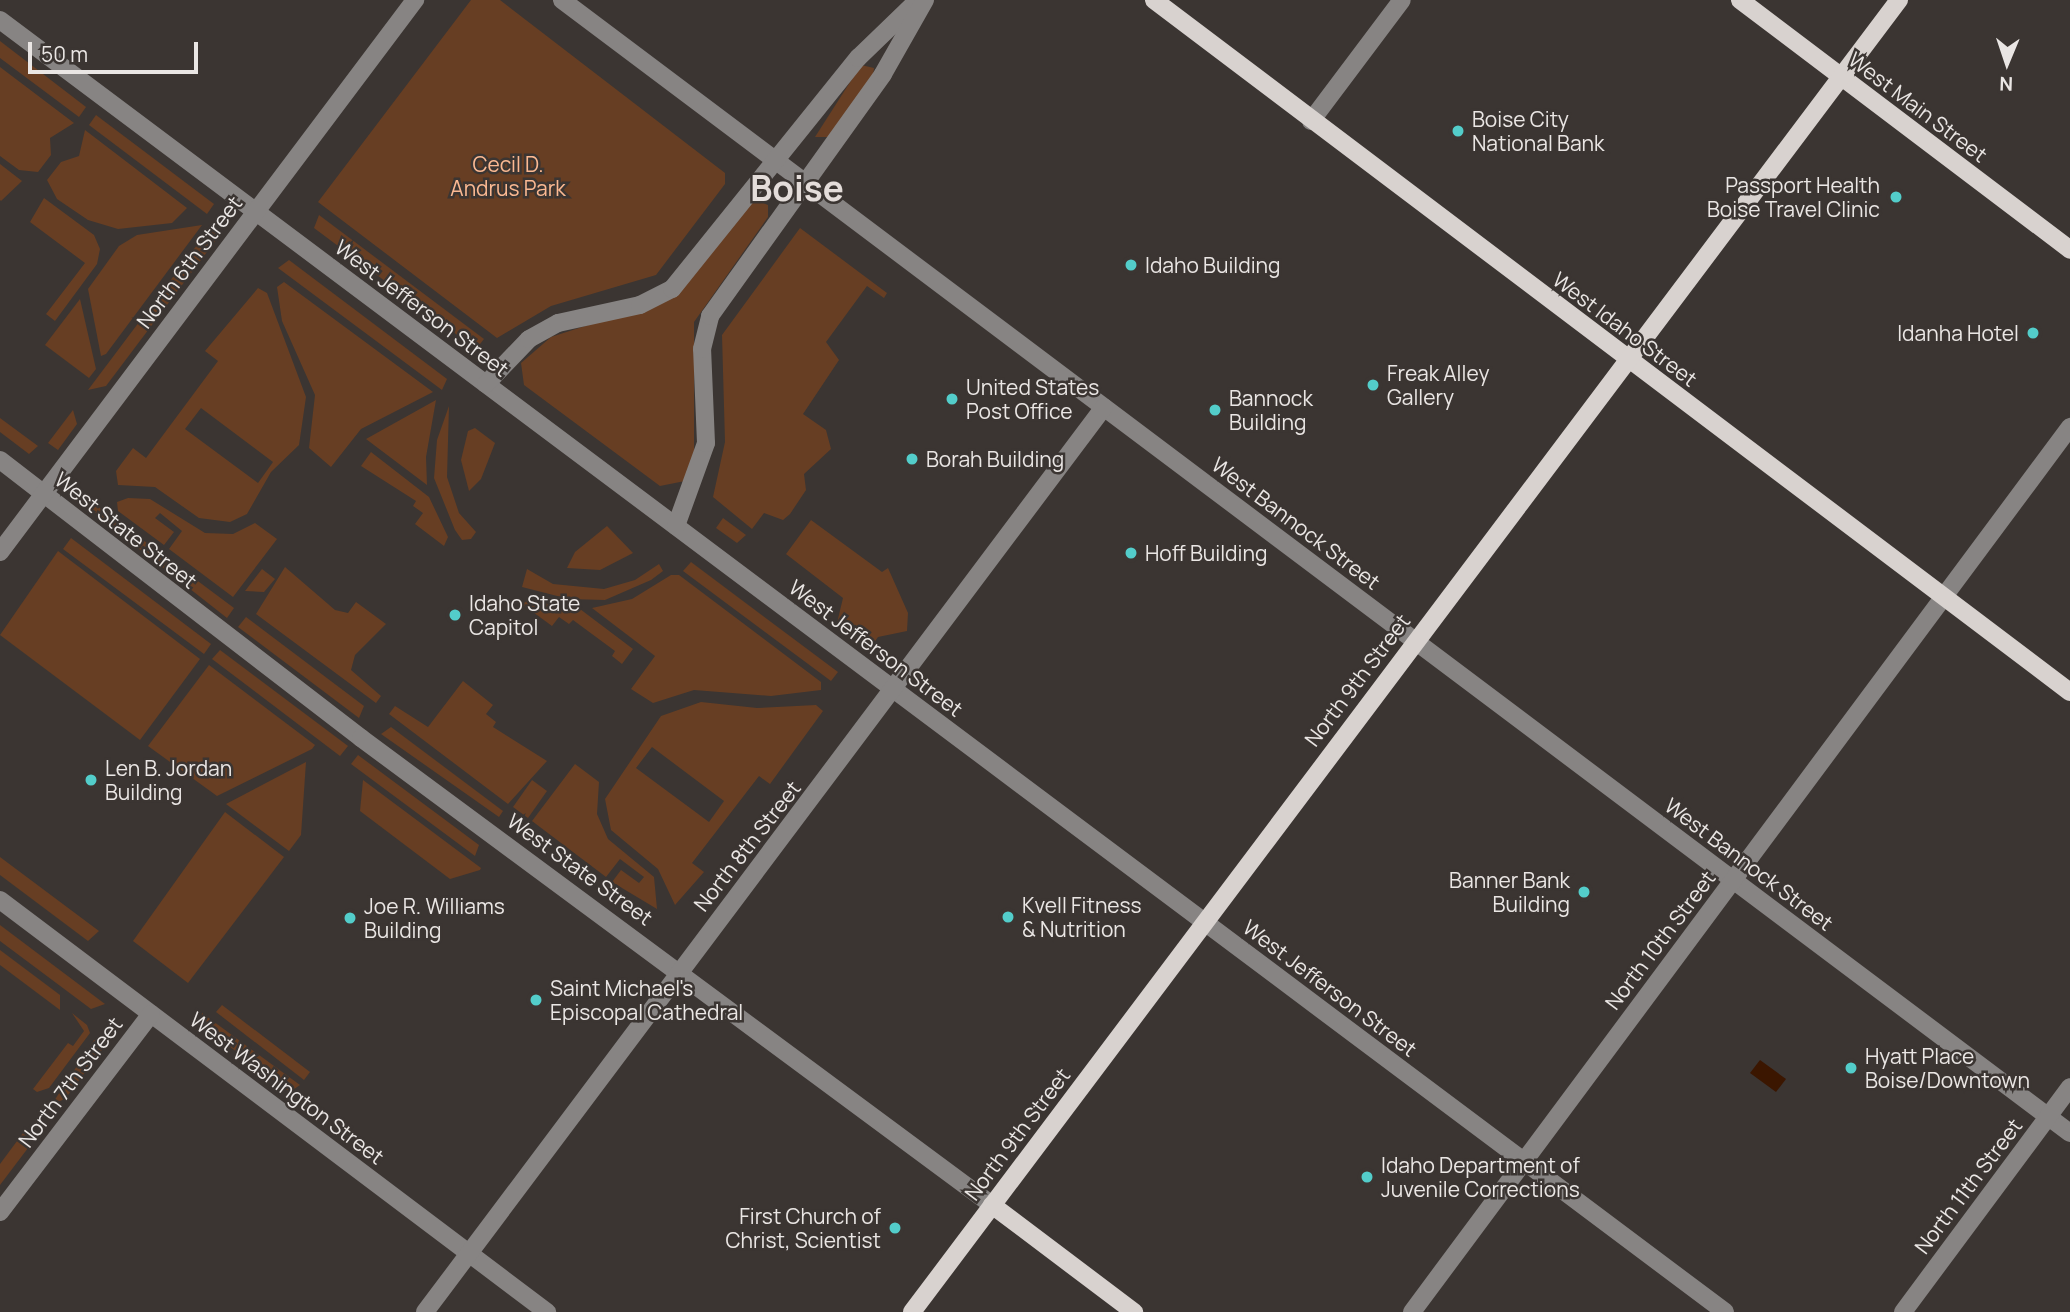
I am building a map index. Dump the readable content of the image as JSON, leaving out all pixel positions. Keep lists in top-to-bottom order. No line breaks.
{"streets":{"main road":["West Main Street","West Idaho Street","West State Street","North 9th Street"],"street":["North 6th Street","West Jefferson Street","West Bannock Street","North 8th Street","North 10th Street","North 7th Street","West Washington Street","North 11th Street"]},"crossings":[["West Main Street","North 9th Street"],["North 6th Street","West Jefferson Street"],["North 6th Street","West State Street"],["West Jefferson Street","North 9th Street"],["West Jefferson Street","North 8th Street"],["West Jefferson Street","North 10th Street"],["West Idaho Street","North 9th Street"],["West Idaho Street","North 10th Street"],["West Bannock Street","North 9th Street"],["West Bannock Street","North 8th Street"],["West Bannock Street","North 10th Street"],["West Bannock Street","North 11th Street"],["West State Street","North 9th Street"],["West State Street","North 8th Street"],["North 8th Street","West Washington Street"],["North 7th Street","West Washington Street"]],"districts":["Boise"],"parks":["Cecil D. Andrus Park"],"places":["Boise City National Bank","Passport Health Boise Travel Clinic","Idaho Building","Idanha Hotel","Freak Alley Gallery","United States Post Office","Bannock Building","Borah Building","Hoff Building","Idaho State Capitol","Len B. Jordan Building","Banner Bank Building","Kvell Fitness & Nutrition","Joe R. Williams Building","Saint Michael's Episcopal Cathedral","Hyatt Place Boise/Downtown","Idaho Department of Juvenile Corrections","First Church of Christ, Scientist"],"scale_bar":"50 m","north":"bottom"}
